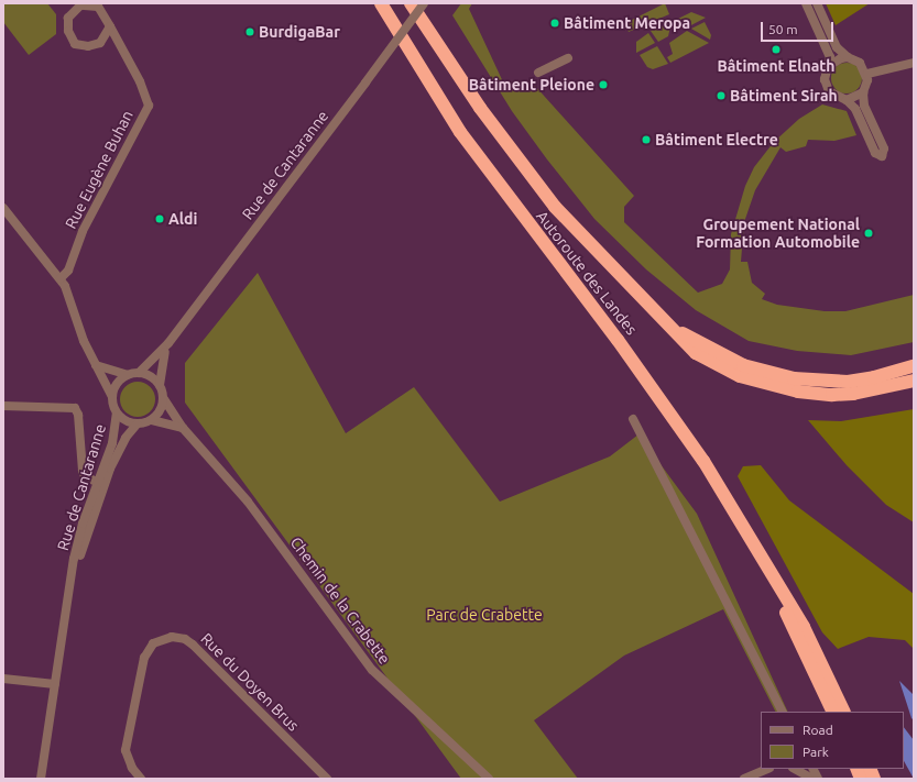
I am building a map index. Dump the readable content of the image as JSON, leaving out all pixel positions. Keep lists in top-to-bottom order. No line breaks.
{"streets":{"highway":["Autoroute des Landes"],"street":["Rue de Cantaranne","Rue Eugène Buhan","Chemin de la Crabette","Rue du Doyen Brus"]},"crossings":[["Rue de Cantaranne","Chemin de la Crabette"]],"parks":["Parc de Crabette"],"places":["Bâtiment Meropa","BurdigaBar","Bâtiment Elnath","Bâtiment Pleione","Bâtiment Sirah","Bâtiment Electre","Aldi","Groupement National Formation Automobile"],"legend":["Road","Park"],"scale_bar":"50 m"}
